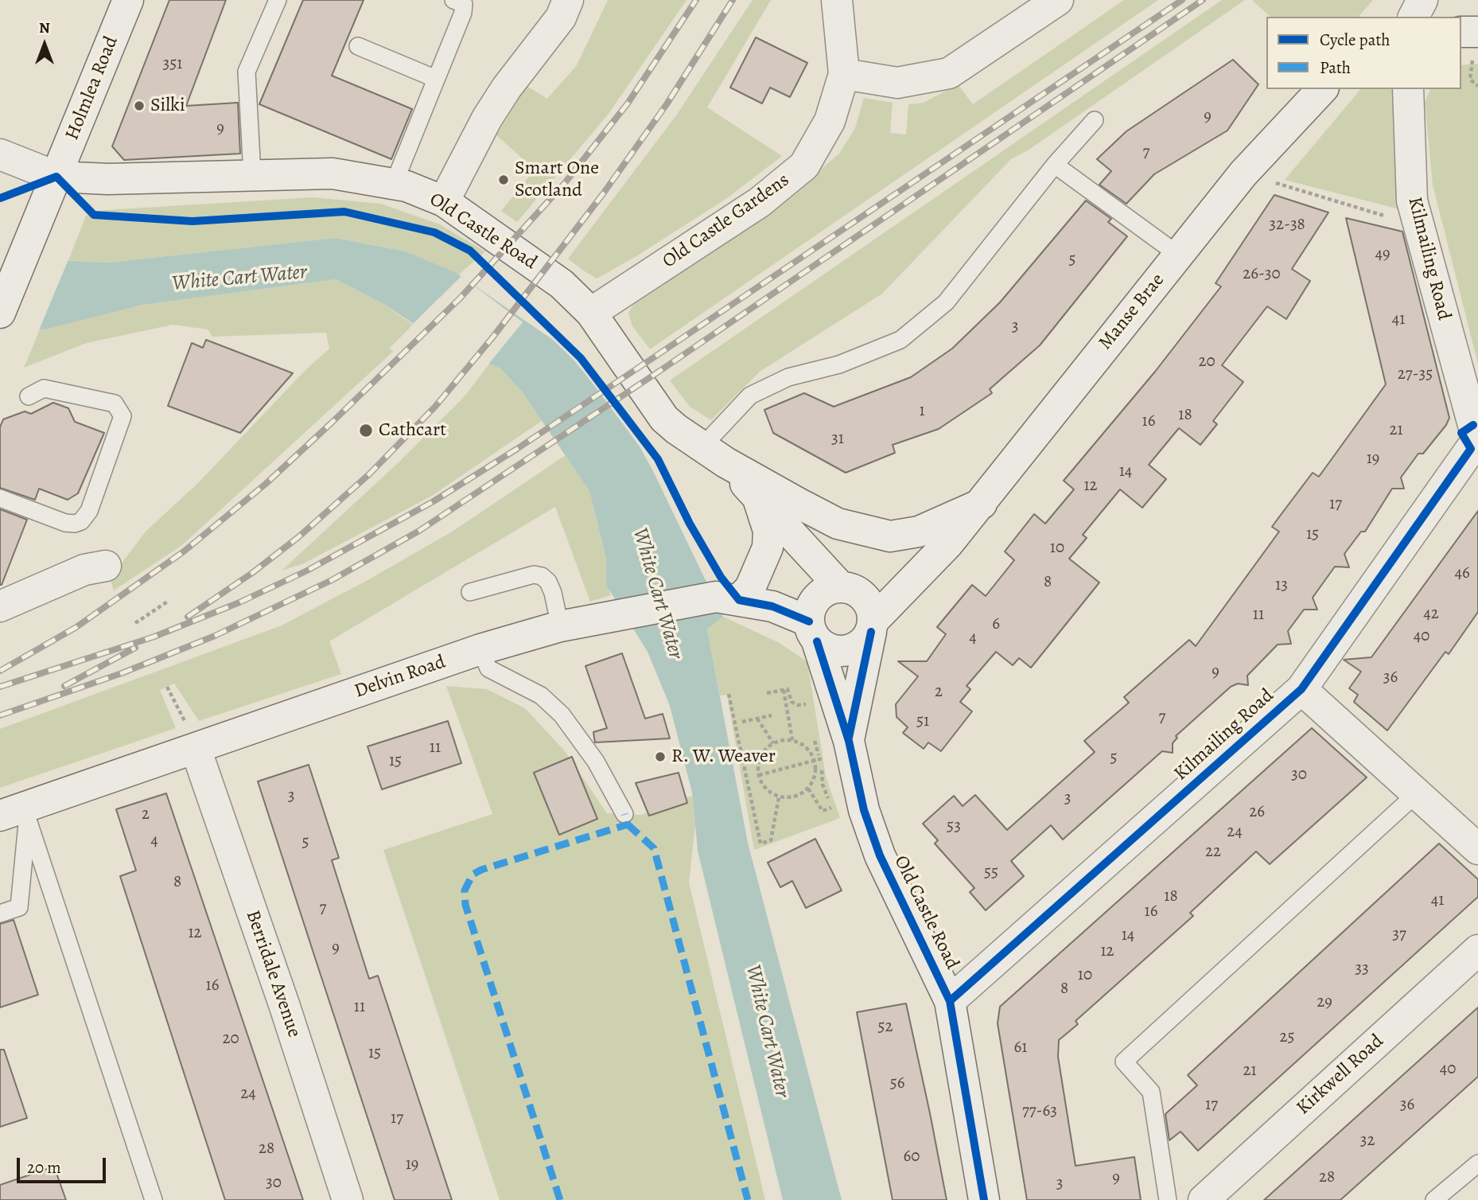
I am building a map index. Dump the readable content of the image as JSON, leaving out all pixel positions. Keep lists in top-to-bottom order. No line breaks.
{"streets":{"street":["Holmlea Road","Old Castle Gardens","Old Castle Road","Kilmailing Road","Manse Brae","Delvin Road","Berridale Avenue","Kirkwell Road"]},"crossings":[["Holmlea Road","Old Castle Road"],["Old Castle Gardens","Old Castle Road"],["Old Castle Road","Kilmailing Road"],["Old Castle Road","Manse Brae"],["Old Castle Road","Delvin Road"],["Manse Brae","Delvin Road"],["Delvin Road","Berridale Avenue"]],"water":["White Cart Water"],"places":["Silki","Smart One Scotland","Cathcart","R. W. Weaver"],"house_numbers":["351","9","9","7","32-38","49","5","26-30","41","3","20","27-35","1","18","16","21","31","19","14","12","17","15","10","46","8","13","42","11","6","40","4","9","36","2","7","51","11","5","15","30","3","3","26","2","53","24","4","5","22","55","8","18","41","7","16","12","37","14","9","12","33","10","16","8","29","11","52","25","20","61","15","40","21","56","24","17","36","77-63","17","32","28","60","19","28","9","30","3"],"legend":["Cycle path","Path"],"scale_bar":"20 m","north":"top"}
